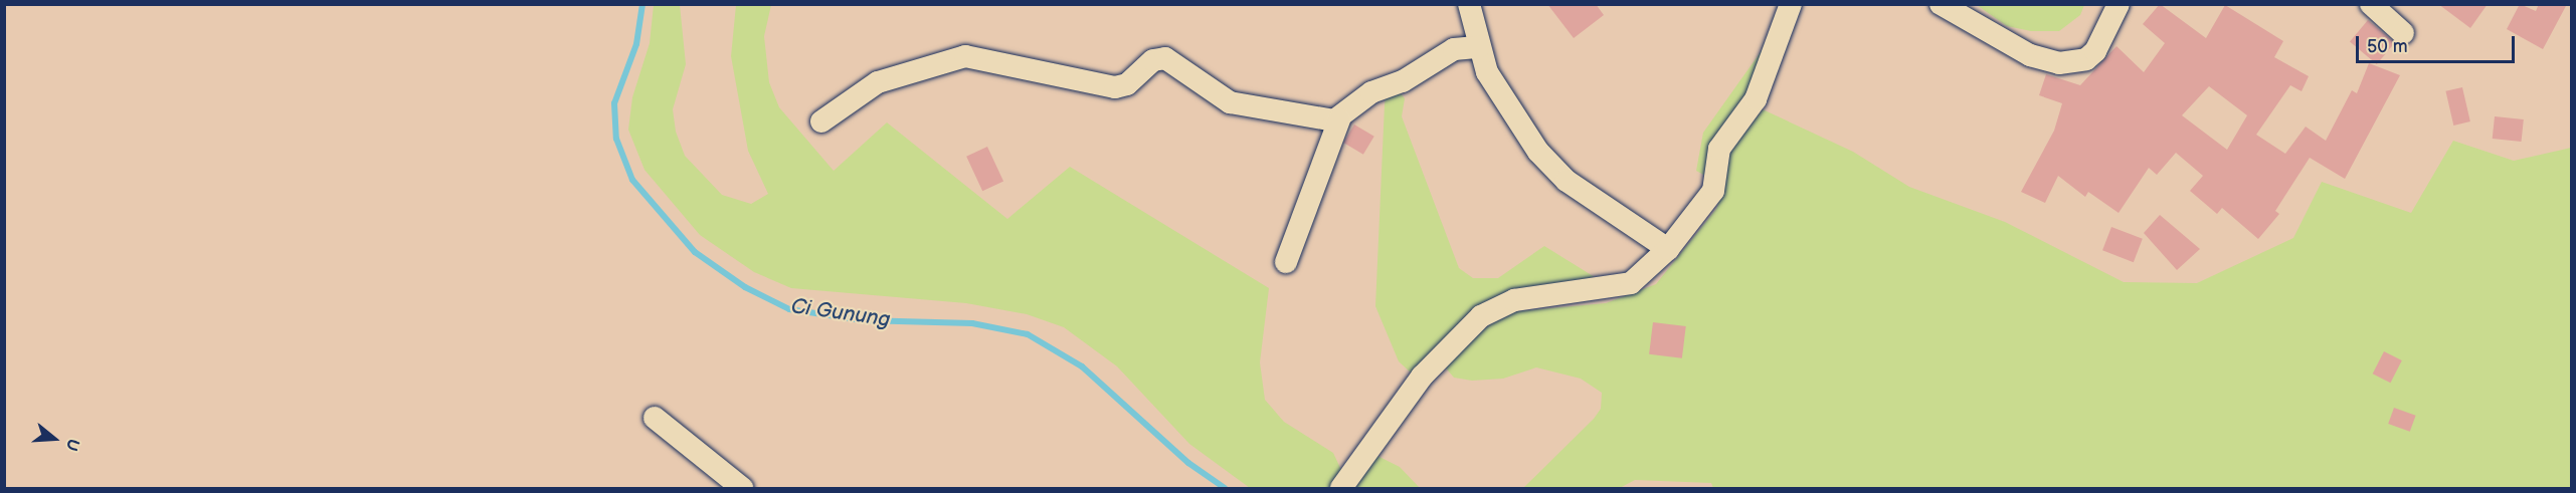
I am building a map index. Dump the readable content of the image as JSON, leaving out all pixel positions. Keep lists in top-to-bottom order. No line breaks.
{"water":["Ci Gunung"],"scale_bar":"50 m","north":"right"}
